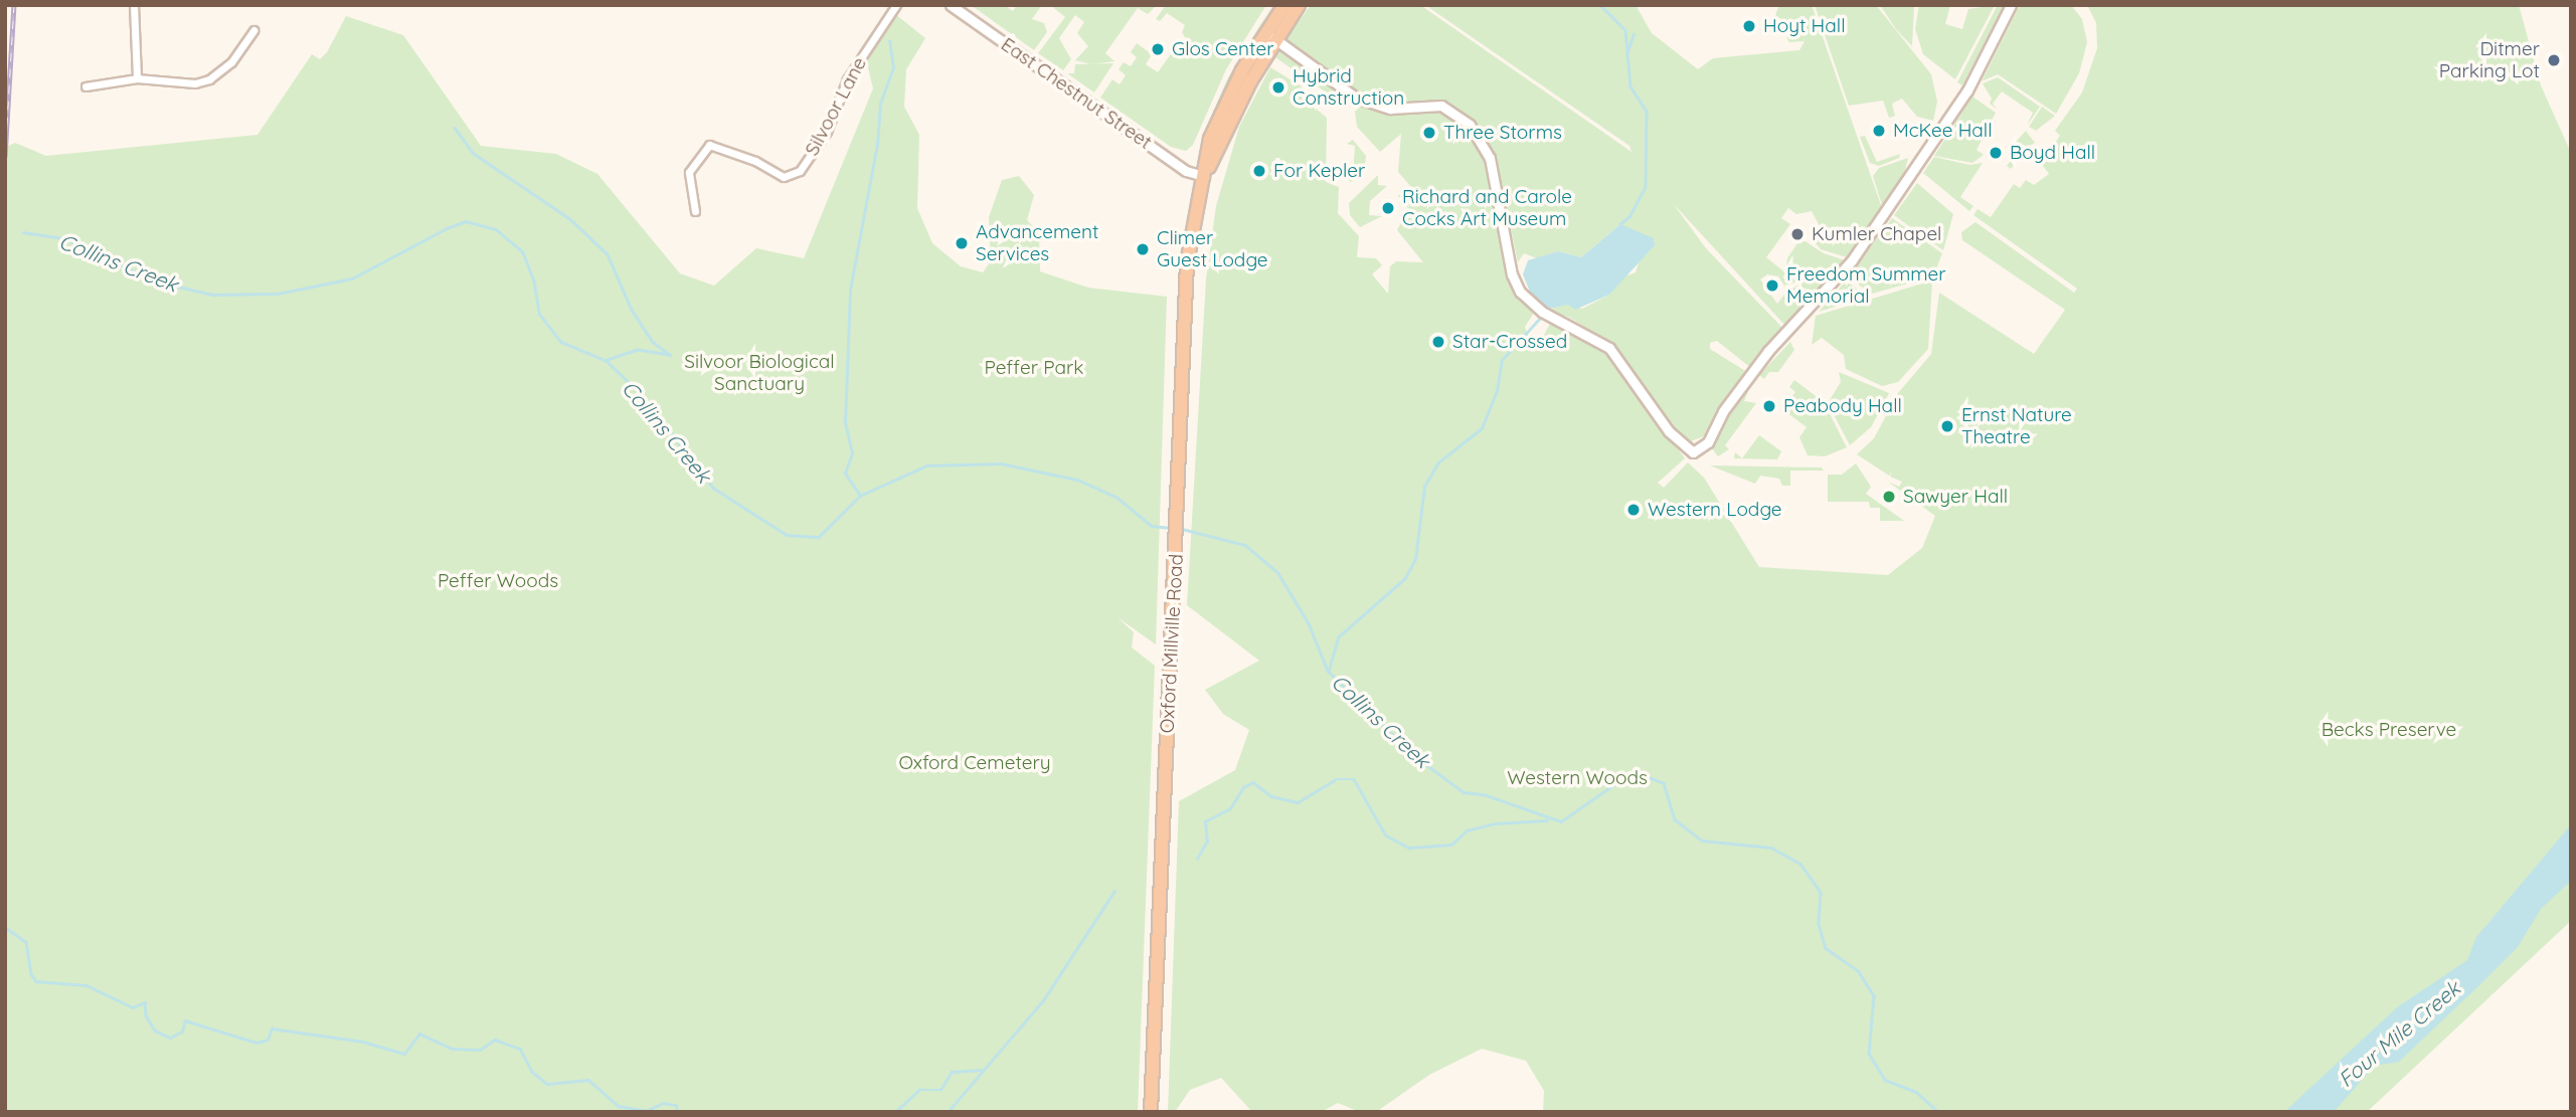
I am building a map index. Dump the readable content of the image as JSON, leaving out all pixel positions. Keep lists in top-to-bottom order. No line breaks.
{"streets":{"highway":["Oxford Millville Road"],"street":["East Chestnut Street","Silvoor Lane"]},"crossings":[["East Chestnut Street","Oxford Millville Road"]],"water":["Collins Creek","Four Mile Creek"],"parks":["Silvoor Biological Sanctuary","Peffer Park","Peffer Woods","Becks Preserve","Oxford Cemetery","Western Woods"],"places":["Hoyt Hall","Glos Center","Ditmer Parking Lot","Hybrid Construction","McKee Hall","Three Storms","Boyd Hall","For Kepler","Richard and Carole Cocks Art Museum","Kumler Chapel","Advancement Services","Climer Guest Lodge","Freedom Summer Memorial","Star-Crossed","Peabody Hall","Ernst Nature Theatre","Sawyer Hall","Western Lodge"]}
